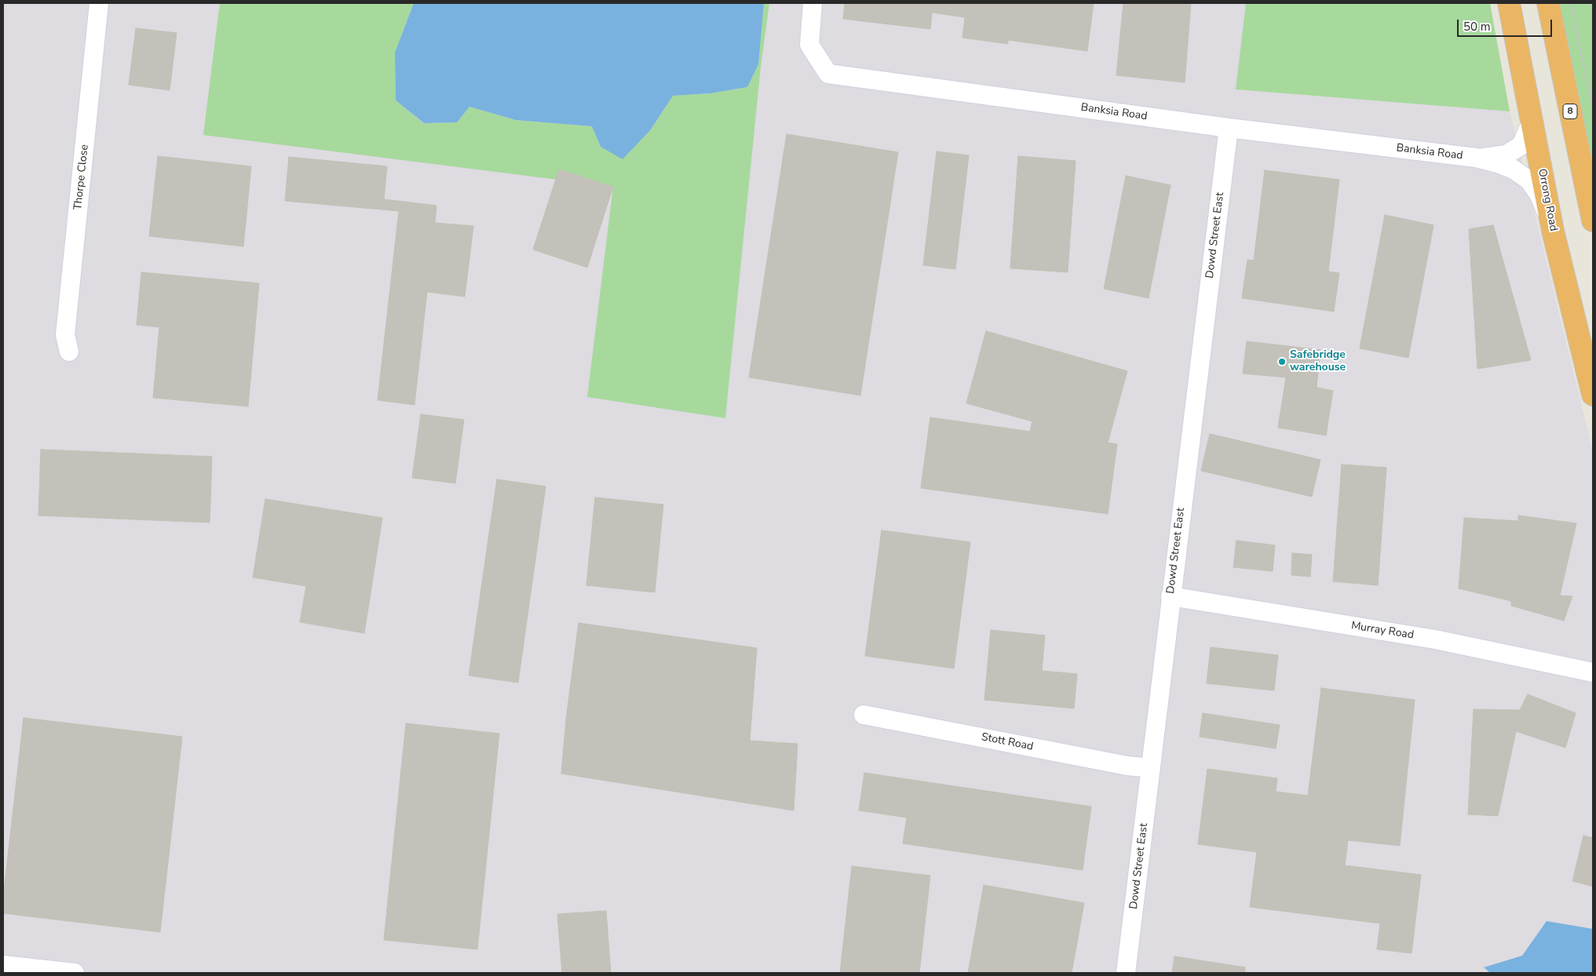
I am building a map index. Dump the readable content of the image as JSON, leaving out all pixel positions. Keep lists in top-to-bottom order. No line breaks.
{"streets":{"highway":["8","Orrong Road"],"street":["Banksia Road","Thorpe Close","Dowd Street East","Murray Road","Stott Road"]},"crossings":[["Banksia Road","Orrong Road"],["Banksia Road","Dowd Street East"],["Dowd Street East","Murray Road"],["Dowd Street East","Stott Road"]],"places":["Safebridge warehouse"],"scale_bar":"50 m"}
